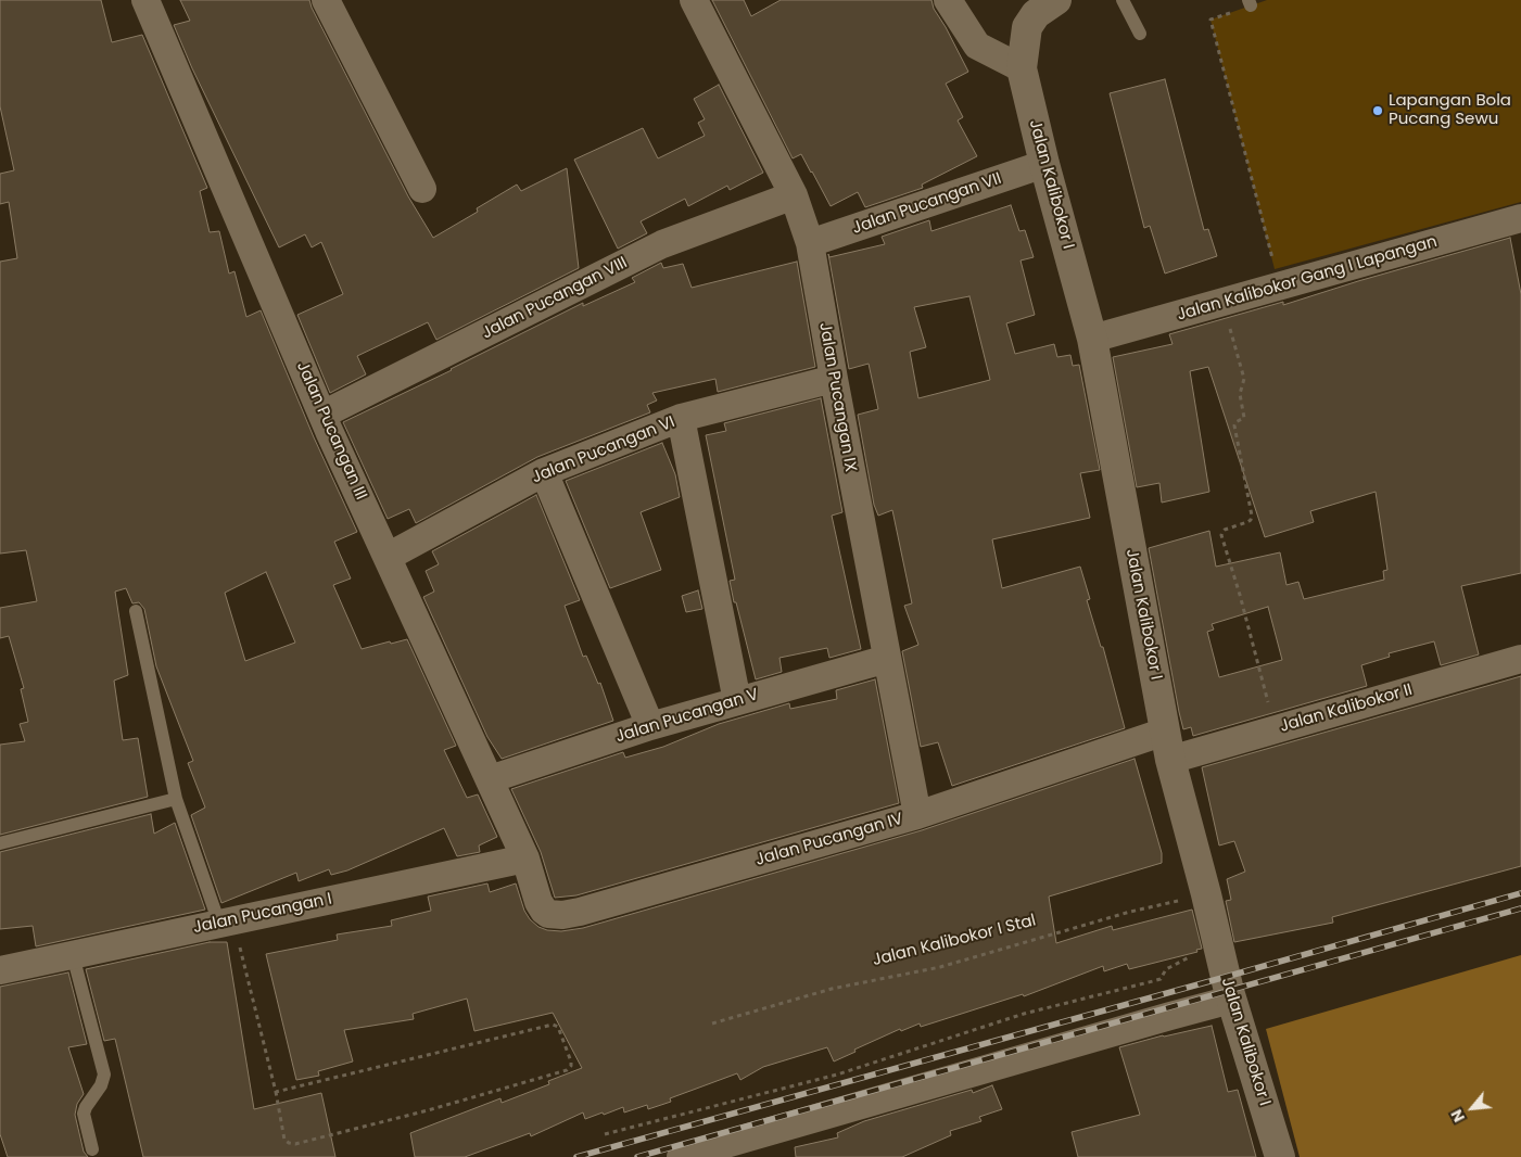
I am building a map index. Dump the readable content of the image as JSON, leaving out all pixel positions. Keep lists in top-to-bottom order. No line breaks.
{"streets":{"street":["Jalan Kalibokor I","Jalan Pucangan VII","Jalan Kalibokor Gang I Lapangan","Jalan Pucangan VIII","Jalan Pucangan IX","Jalan Pucangan III","Jalan Pucangan VI","Jalan Kalibokor II","Jalan Pucangan V","Jalan Pucangan IV","Jalan Pucangan I"],"path":["Jalan Kalibokor I Stal"]},"crossings":[["Jalan Kalibokor I","Jalan Pucangan VII"],["Jalan Kalibokor I","Jalan Kalibokor Gang I Lapangan"],["Jalan Kalibokor I","Jalan Kalibokor II"],["Jalan Kalibokor I","Jalan Pucangan IV"],["Jalan Kalibokor I","Jalan Kalibokor I Stal"],["Jalan Pucangan VII","Jalan Pucangan IX"],["Jalan Pucangan VIII","Jalan Pucangan IX"],["Jalan Pucangan VIII","Jalan Pucangan III"],["Jalan Pucangan IX","Jalan Pucangan VI"],["Jalan Pucangan IX","Jalan Pucangan V"],["Jalan Pucangan IX","Jalan Pucangan IV"],["Jalan Pucangan III","Jalan Pucangan VI"],["Jalan Pucangan III","Jalan Pucangan V"],["Jalan Pucangan III","Jalan Pucangan IV"],["Jalan Pucangan III","Jalan Pucangan I"],["Jalan Kalibokor II","Jalan Pucangan IV"],["Jalan Pucangan IV","Jalan Pucangan I"]],"places":["Lapangan Bola Pucang Sewu"],"north":"bottom left"}
